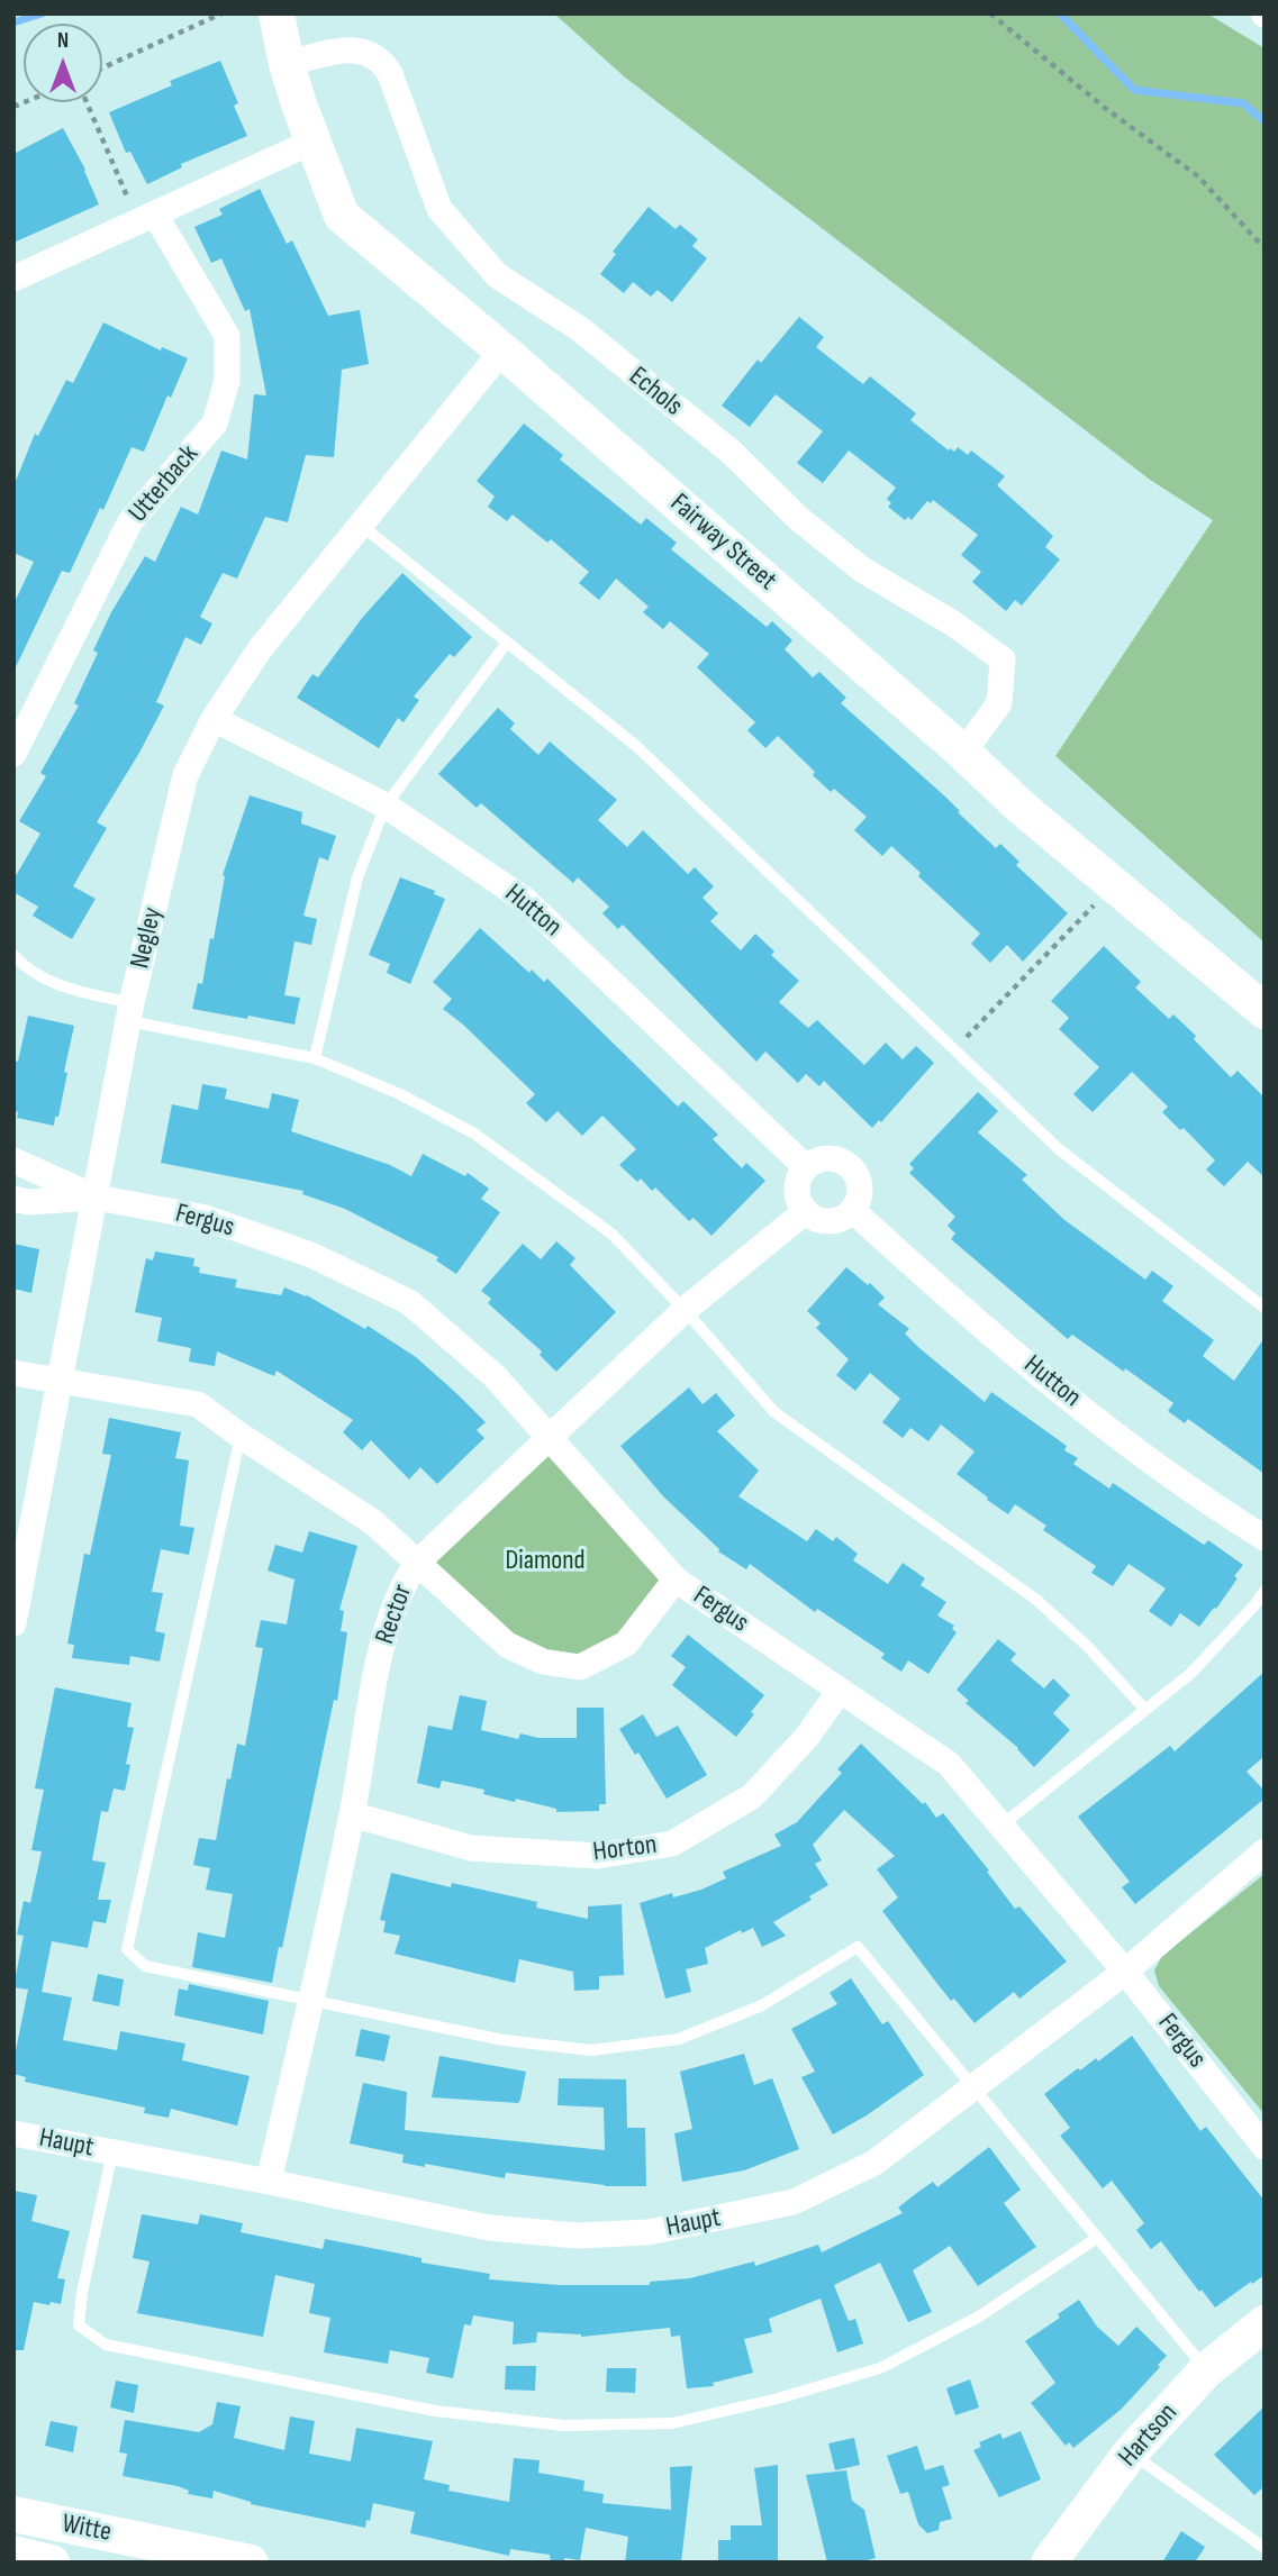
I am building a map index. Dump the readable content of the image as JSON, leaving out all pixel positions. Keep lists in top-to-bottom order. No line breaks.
{"streets":{"street":["Echols","Utterback","Fairway Street","Hutton","Negley","Fergus","Rector","Horton","Haupt","Hartson","Witte"]},"crossings":[["Echols","Fairway Street"],["Fairway Street","Negley"],["Hutton","Negley"],["Hutton","Rector"],["Negley","Fergus"],["Fergus","Rector"],["Fergus","Horton"],["Fergus","Haupt"],["Rector","Horton"],["Rector","Haupt"]],"parks":["Diamond"],"north":"top"}
